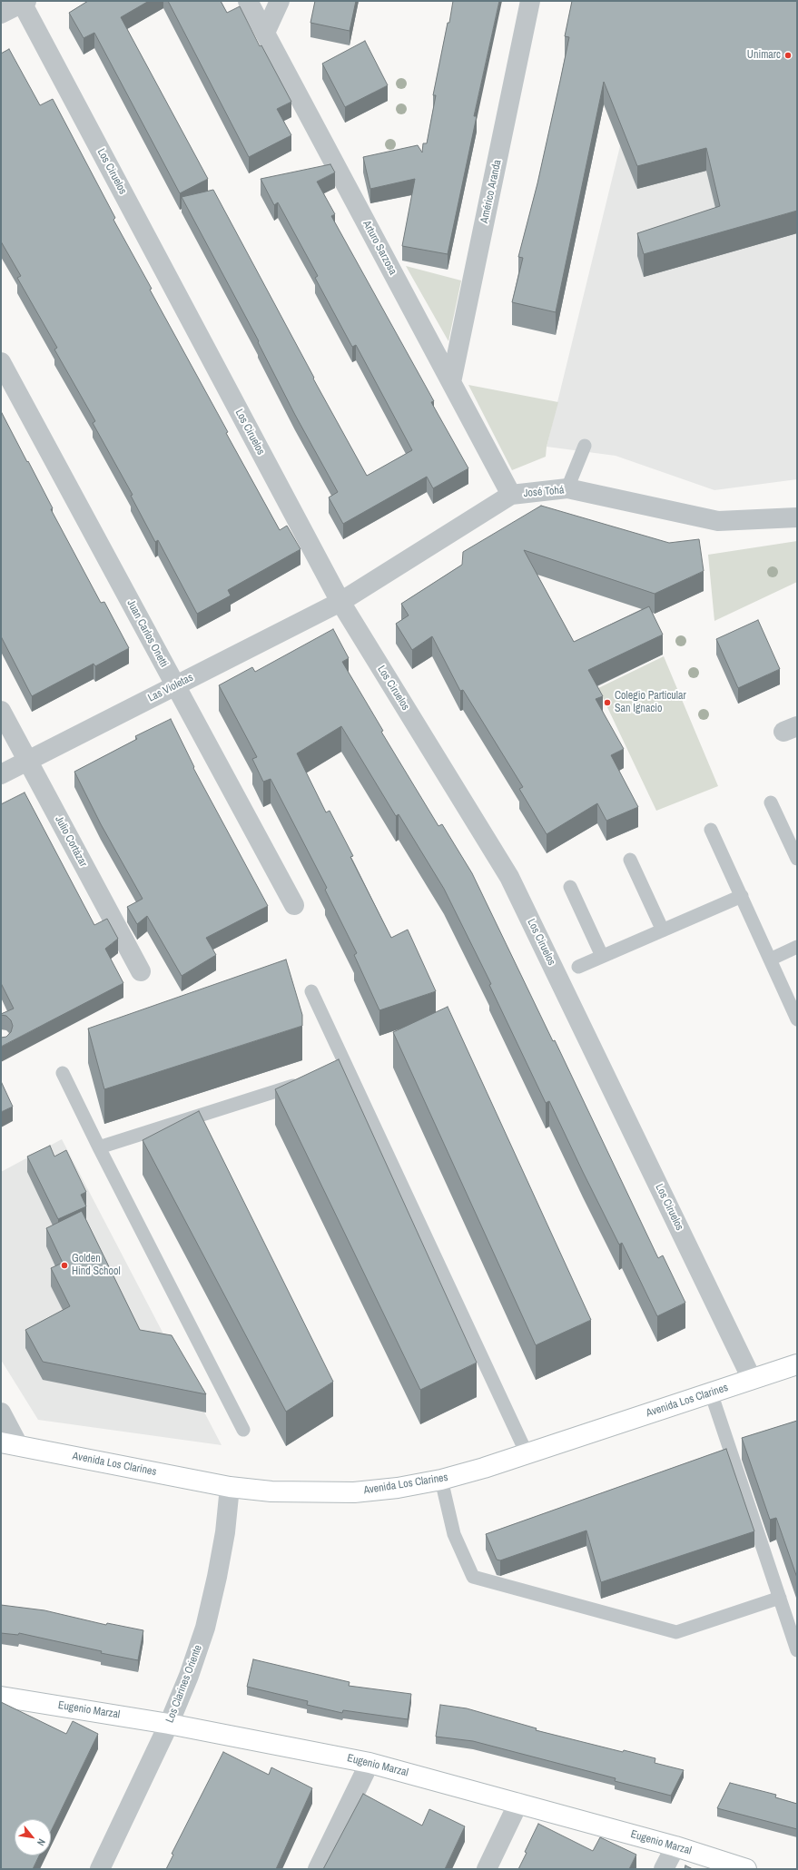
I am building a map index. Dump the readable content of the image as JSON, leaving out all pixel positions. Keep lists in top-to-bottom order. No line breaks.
{"streets":{"main road":["Avenida Los Clarines","Eugenio Marzal"],"street":["Los Ciruelos","Américo Aranda","Arturo Sarzosa","José Tohá","Juan Carlos Onetti","Las Violetas","Julio Cortázar","Los Clarines Oriente"]},"crossings":[["Los Ciruelos","José Tohá"],["Los Ciruelos","Las Violetas"],["Los Ciruelos","Avenida Los Clarines"],["Américo Aranda","Arturo Sarzosa"],["Arturo Sarzosa","José Tohá"],["José Tohá","Las Violetas"],["Juan Carlos Onetti","Las Violetas"],["Las Violetas","Julio Cortázar"],["Avenida Los Clarines","Los Clarines Oriente"],["Los Clarines Oriente","Eugenio Marzal"]],"places":["Unimarc","Colegio Particular San Ignacio","Golden Hind School"],"north":"bottom right"}
